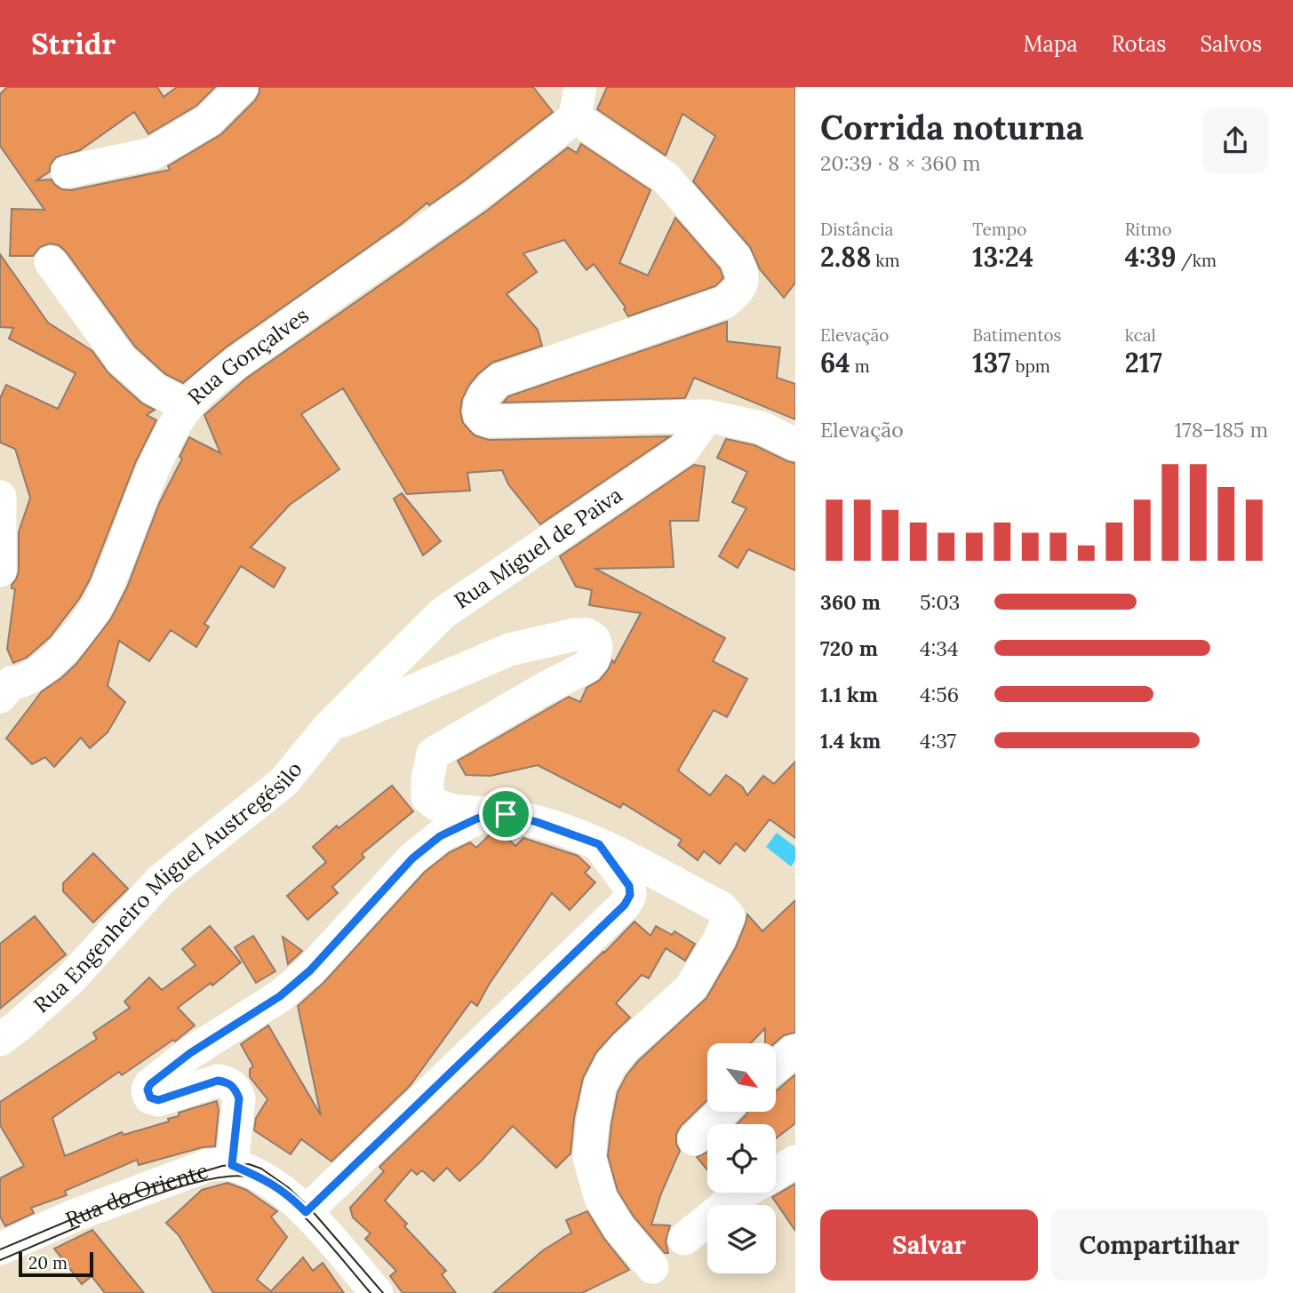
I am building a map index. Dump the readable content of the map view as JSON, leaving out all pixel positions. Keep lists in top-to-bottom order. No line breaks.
{"streets":{"street":["Rua Gonçalves","Rua Miguel de Paiva","Rua Engenheiro Miguel Austregésilo","Rua do Oriente"]},"crossings":[["Rua Miguel de Paiva","Rua Engenheiro Miguel Austregésilo"]],"scale_bar":"20 m","north":"bottom right","page":{"header":"Stridr","nav":["Mapa","Rotas","Salvos"],"heading":["Corrida noturna","20:39 · 8 × 360 m"],"stats":[["Distância","2.88 km"],["Tempo","13:24"],["Ritmo","4:39 /km"],["Elevação","64 m"],["Batimentos","137 bpm"],["kcal","217"]],"chart":["Elevação","178–185 m"],"list":[{"name":"360 m","note":"5:03"},{"name":"720 m","note":"4:34"},{"name":"1.1 km","note":"4:56"},{"name":"1.4 km","note":"4:37"}],"buttons":["Salvar","Compartilhar"],"scale":"20 m"}}
